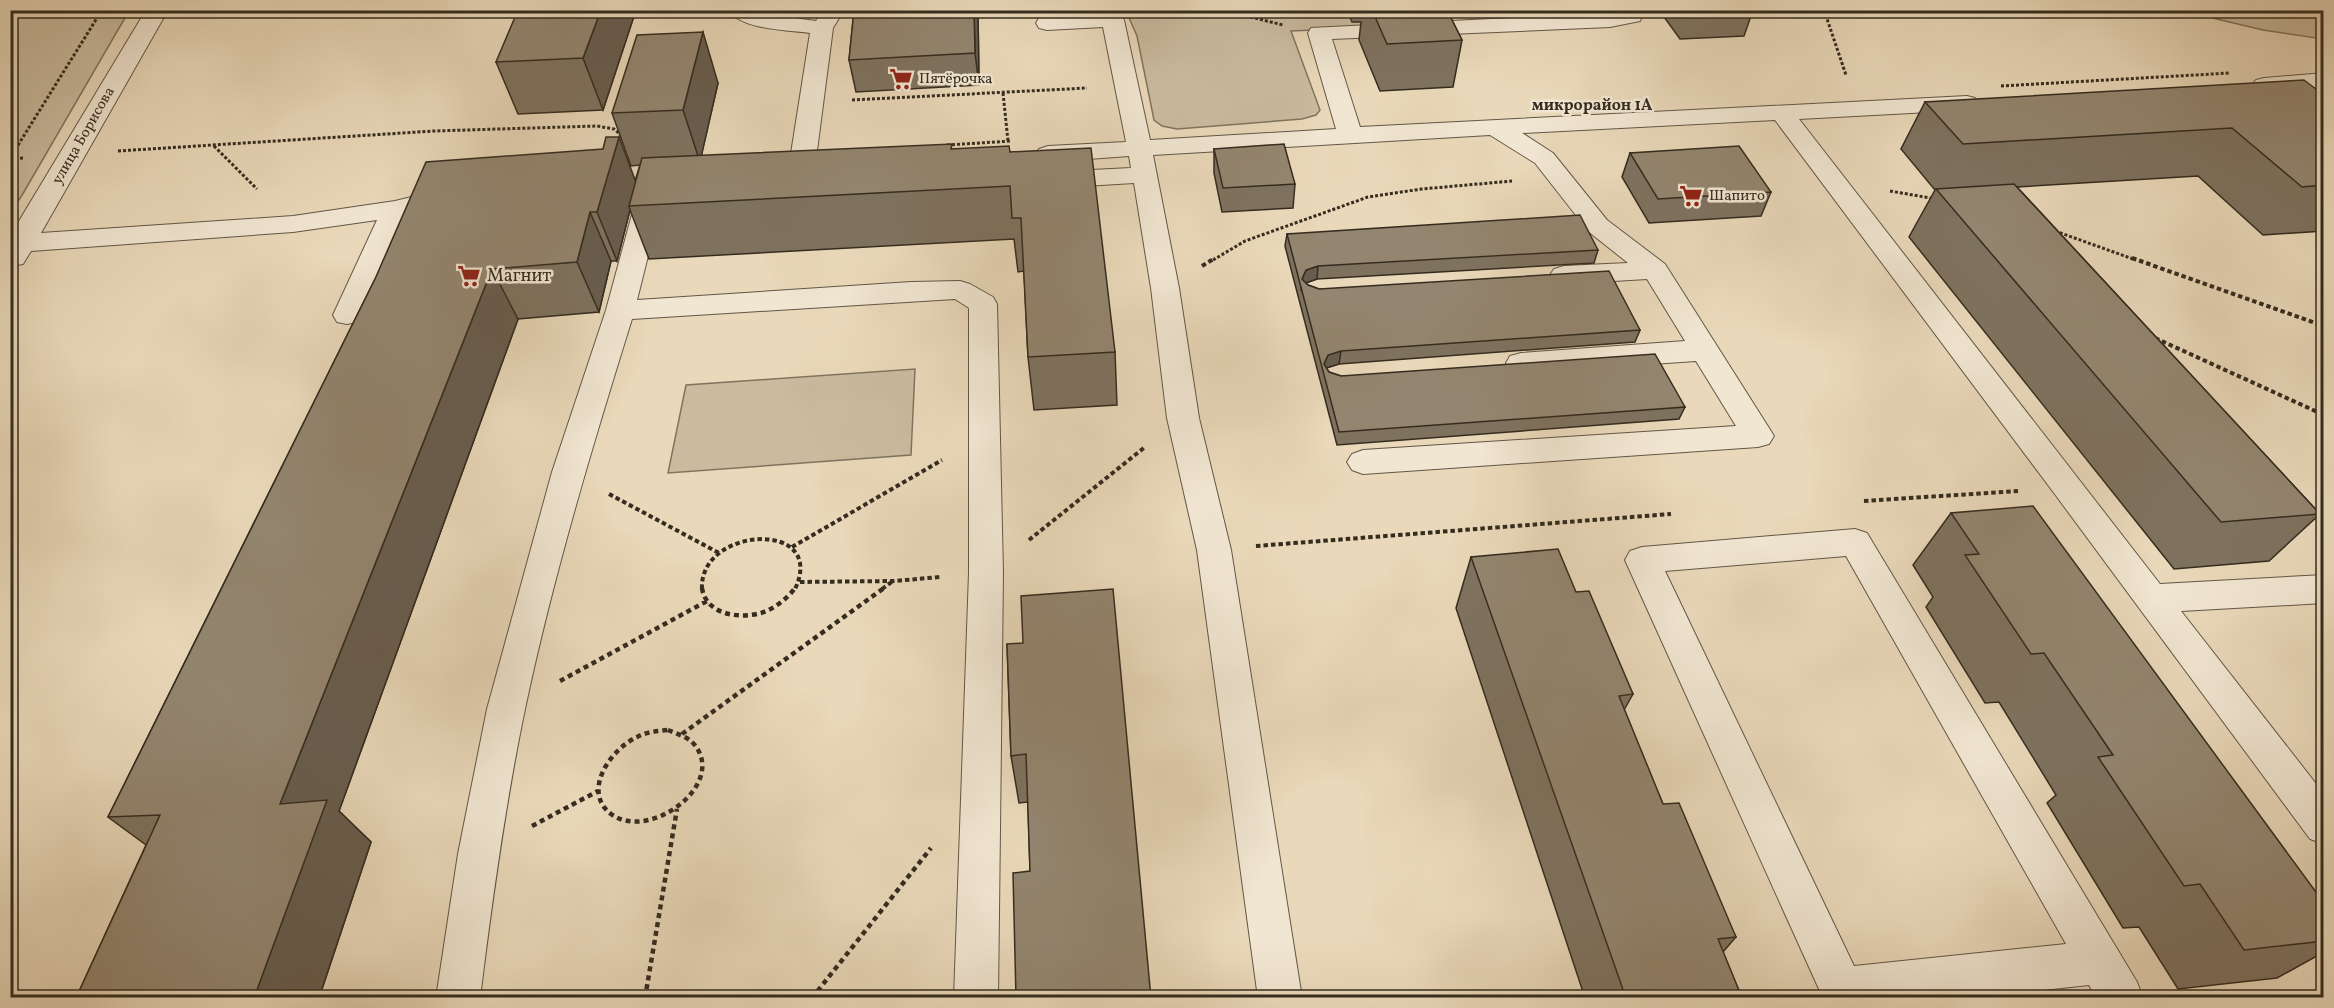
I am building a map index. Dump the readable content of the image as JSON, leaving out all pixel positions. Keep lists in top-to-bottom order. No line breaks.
{"streets":{"street":["улица Борисова"]},"districts":["микрорайон 1А"],"places":{"supermarket":["Пятёрочка","Шапито","Магнит"]}}
